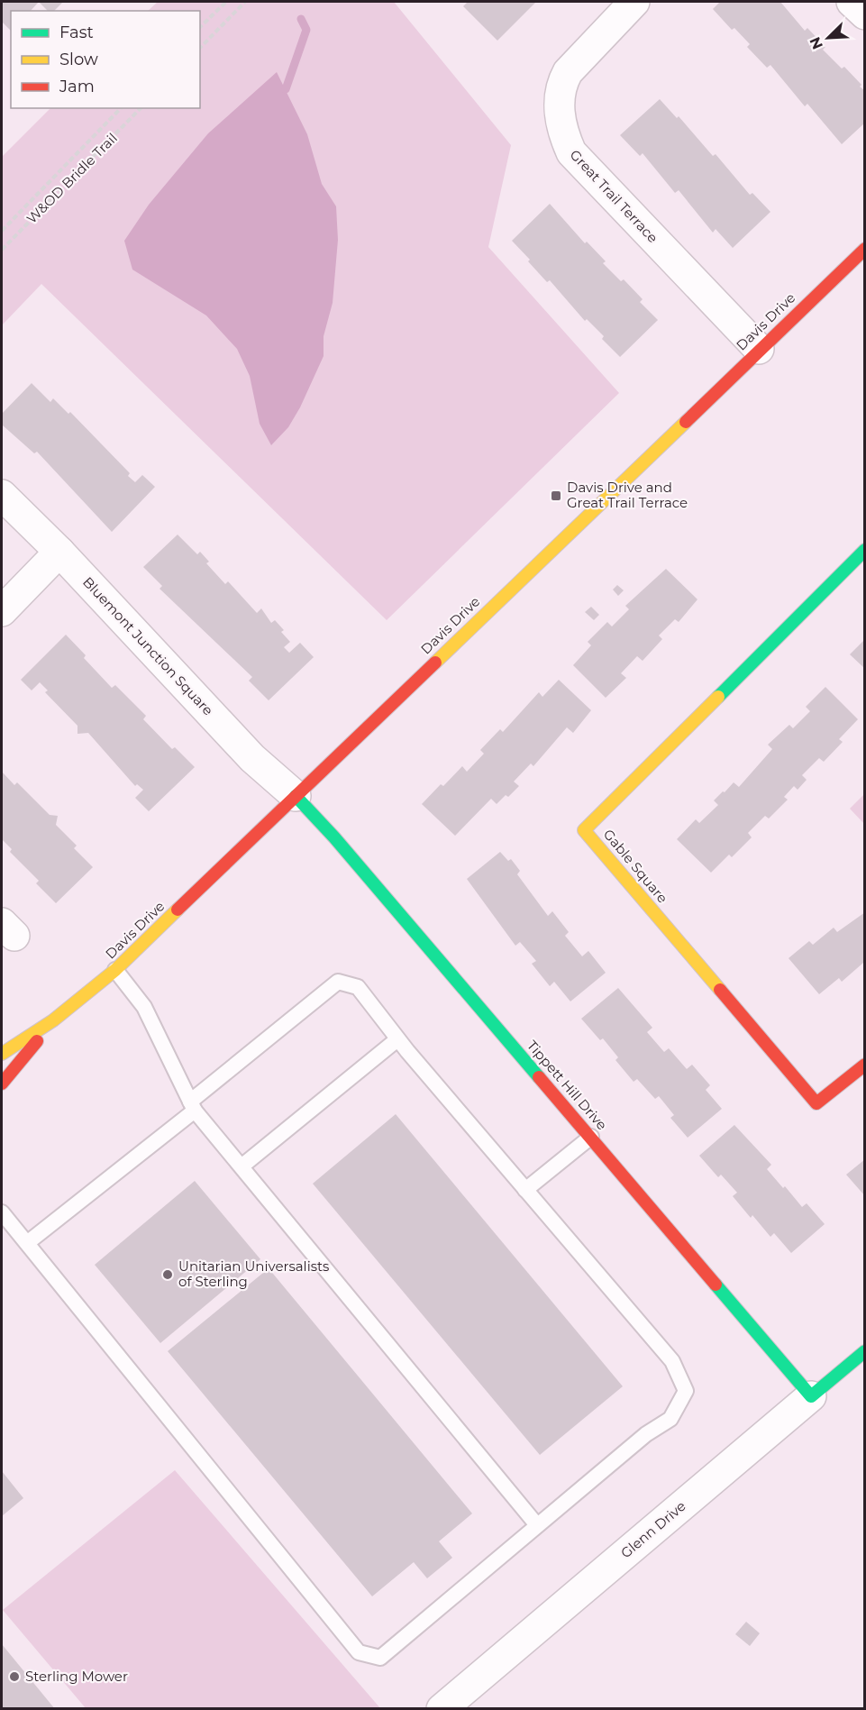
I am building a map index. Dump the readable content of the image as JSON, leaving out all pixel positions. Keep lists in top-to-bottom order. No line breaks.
{"streets":{"street":["Great Trail Terrace","Davis Drive","Bluemont Junction Square","Gable Square","Tippett Hill Drive","Glenn Drive"],"path":["W&OD Bridle Trail"]},"crossings":[["Great Trail Terrace","Davis Drive"],["Davis Drive","Bluemont Junction Square"],["Davis Drive","Tippett Hill Drive"],["Bluemont Junction Square","Tippett Hill Drive"],["Tippett Hill Drive","Glenn Drive"]],"places":{"transit":["Davis Drive and Great Trail Terrace"],"other":["Unitarian Universalists of Sterling","Sterling Mower"]},"legend":["Fast","Slow","Jam"],"north":"bottom left"}
